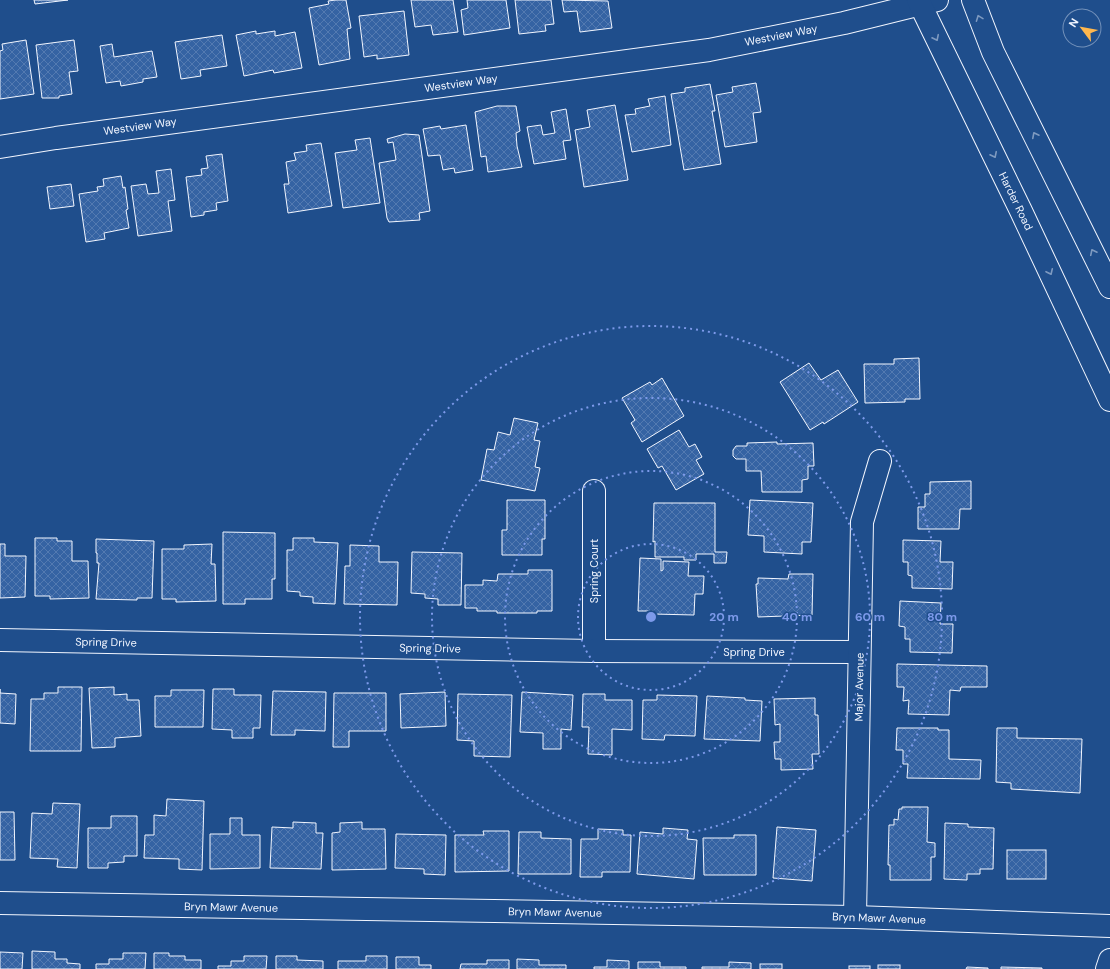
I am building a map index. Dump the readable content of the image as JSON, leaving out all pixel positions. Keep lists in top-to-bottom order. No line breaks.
{"streets":{"street":["Westview Way","Harder Road","Spring Court","Spring Drive","Major Avenue","Bryn Mawr Avenue"]},"crossings":[["Westview Way","Harder Road"],["Spring Court","Spring Drive"],["Spring Drive","Major Avenue"],["Major Avenue","Bryn Mawr Avenue"]],"north":"top left","rings":["20 m","40 m","60 m","80 m"]}
